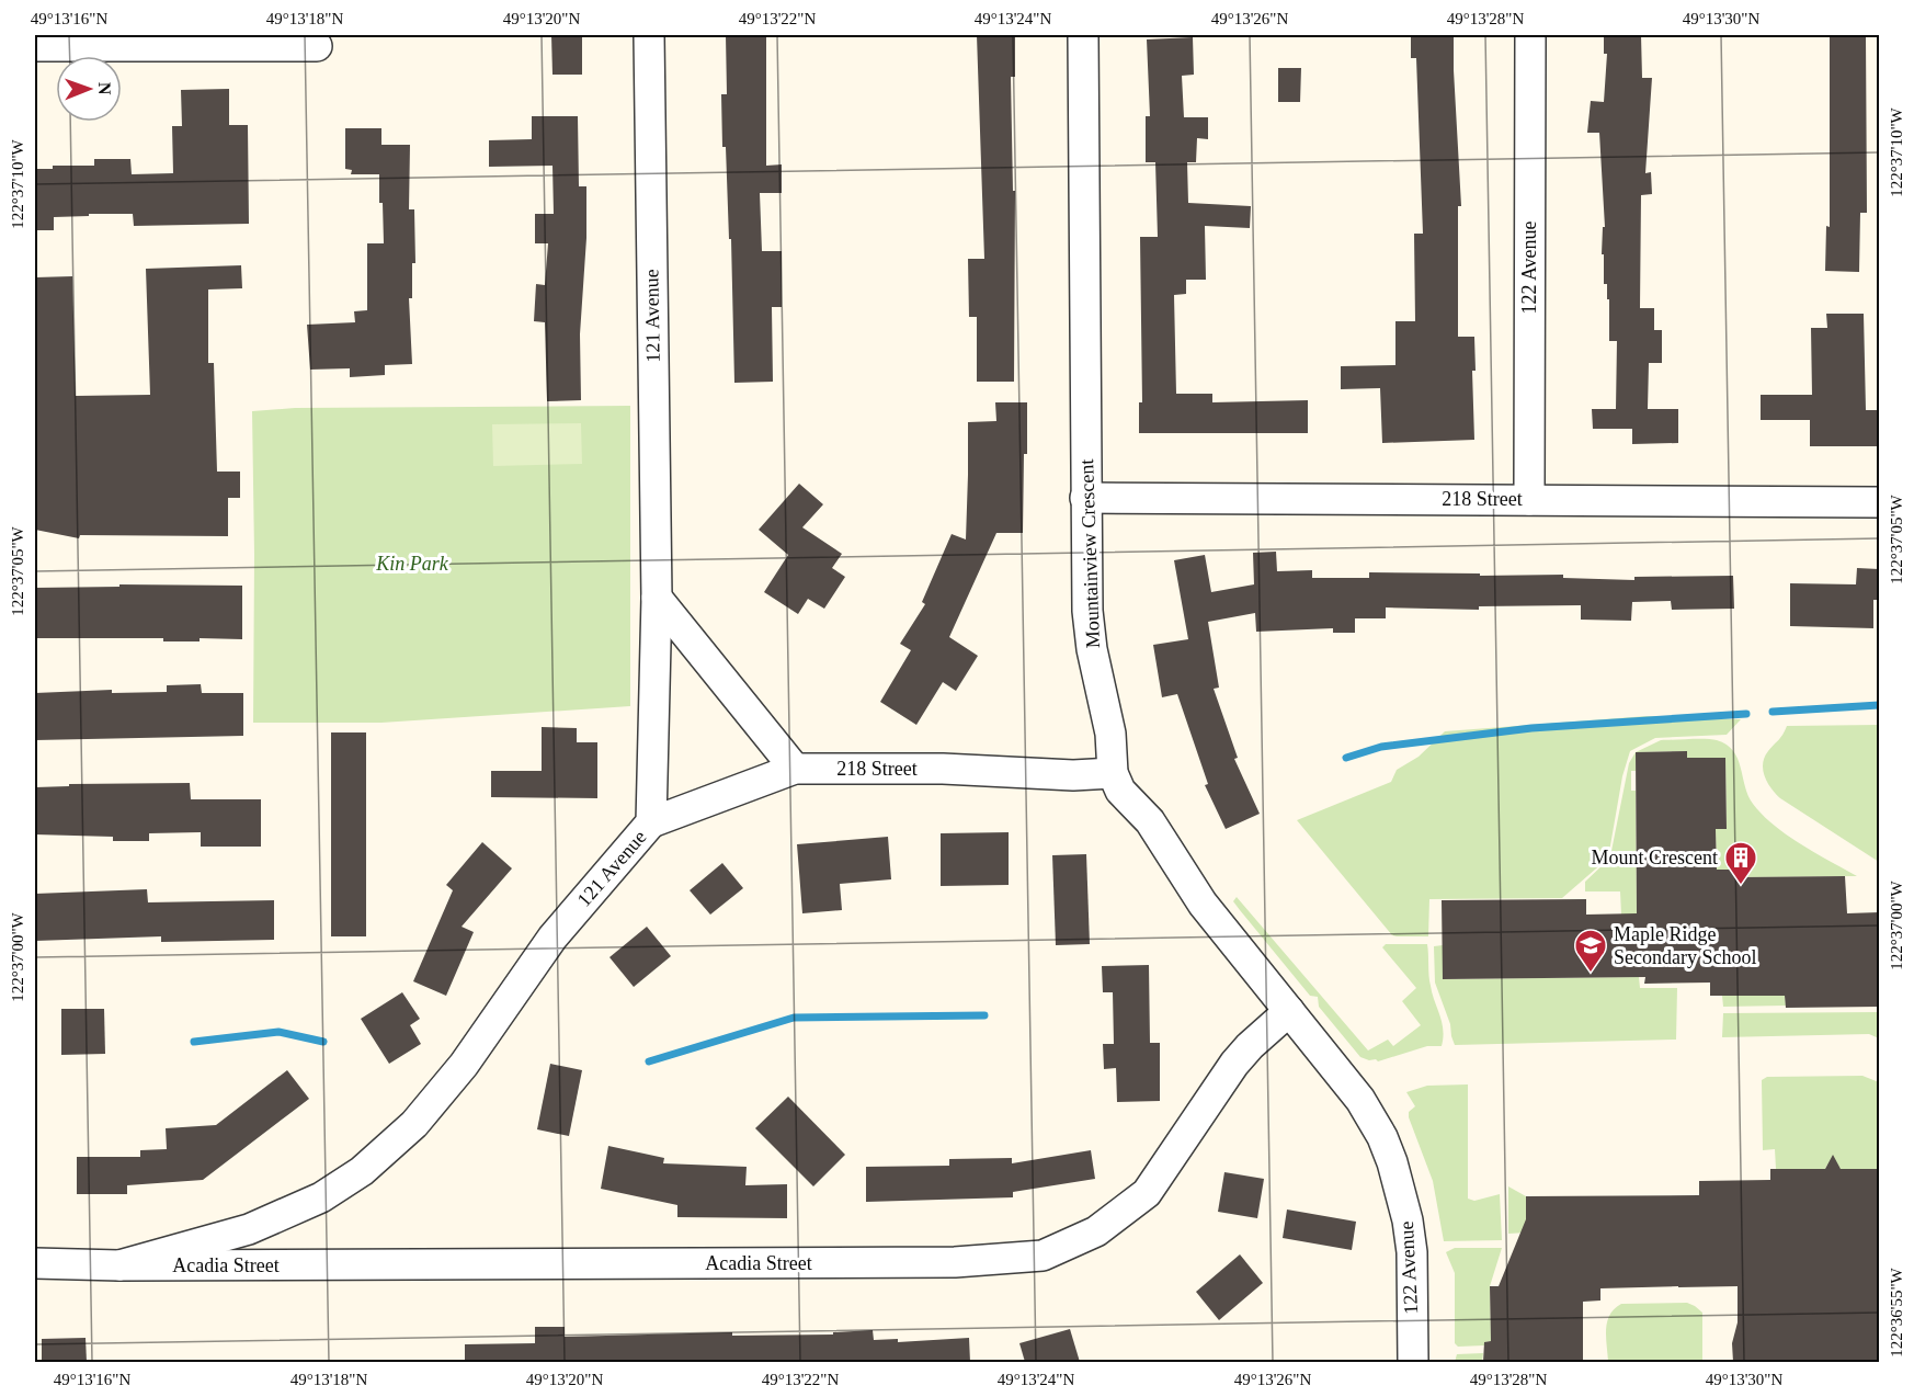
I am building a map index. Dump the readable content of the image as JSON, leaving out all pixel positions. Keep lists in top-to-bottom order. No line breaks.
{"streets":{"street":["122 Avenue","121 Avenue","218 Street","Mountainview Crescent","Acadia Street"]},"crossings":[["122 Avenue","218 Street"],["122 Avenue","Mountainview Crescent"],["122 Avenue","Acadia Street"],["121 Avenue","218 Street"],["121 Avenue","Acadia Street"],["218 Street","Mountainview Crescent"],["Mountainview Crescent","Acadia Street"]],"parks":["Kin Park"],"places":{"building":["Mount Crescent"],"school or university":["Maple Ridge Secondary School"]},"north":"right","coordinates":["49°13'16\"N","49°13'18\"N","49°13'20\"N","49°13'22\"N","49°13'24\"N","49°13'26\"N","49°13'28\"N","49°13'30\"N","122°37'10\"W","122°37'05\"W","122°37'00\"W","122°36'55\"W"]}
